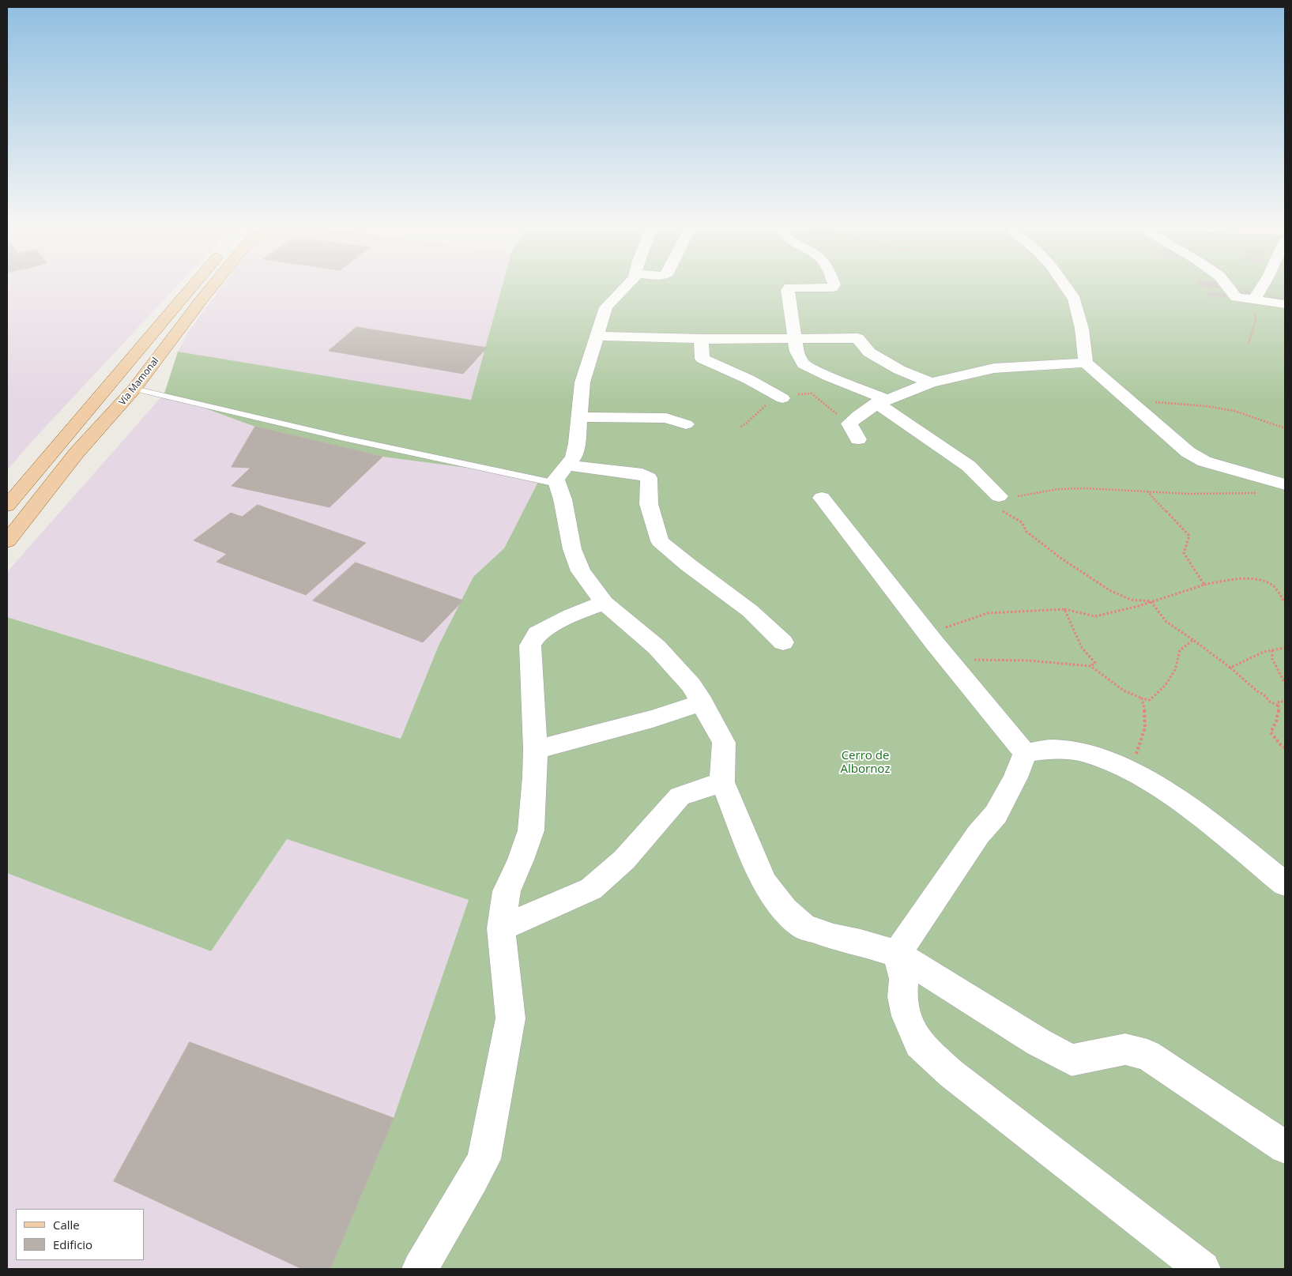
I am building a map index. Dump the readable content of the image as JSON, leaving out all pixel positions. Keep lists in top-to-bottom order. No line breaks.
{"streets":{"main road":["Vía Mamonal"]},"parks":["Cerro de Albornoz"],"legend":["Calle","Edificio"]}
